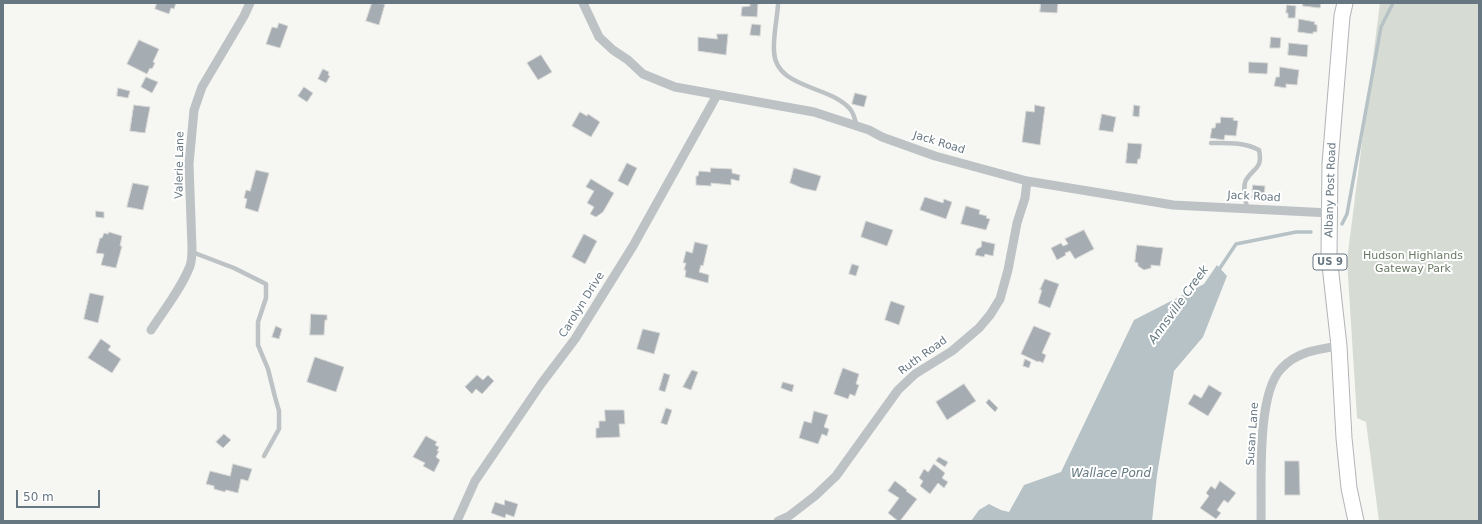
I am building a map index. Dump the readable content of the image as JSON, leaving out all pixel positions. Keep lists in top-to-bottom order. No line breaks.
{"streets":{"highway":["Albany Post Road","US 9"],"street":["Jack Road","Valerie Lane","Carolyn Drive","Ruth Road","Susan Lane"]},"crossings":[["Jack Road","Albany Post Road"],["Jack Road","Carolyn Drive"],["Jack Road","Ruth Road"],["Albany Post Road","Susan Lane"]],"water":["Annsville Creek","Wallace Pond"],"parks":["Hudson Highlands Gateway Park"],"scale_bar":"50 m"}
